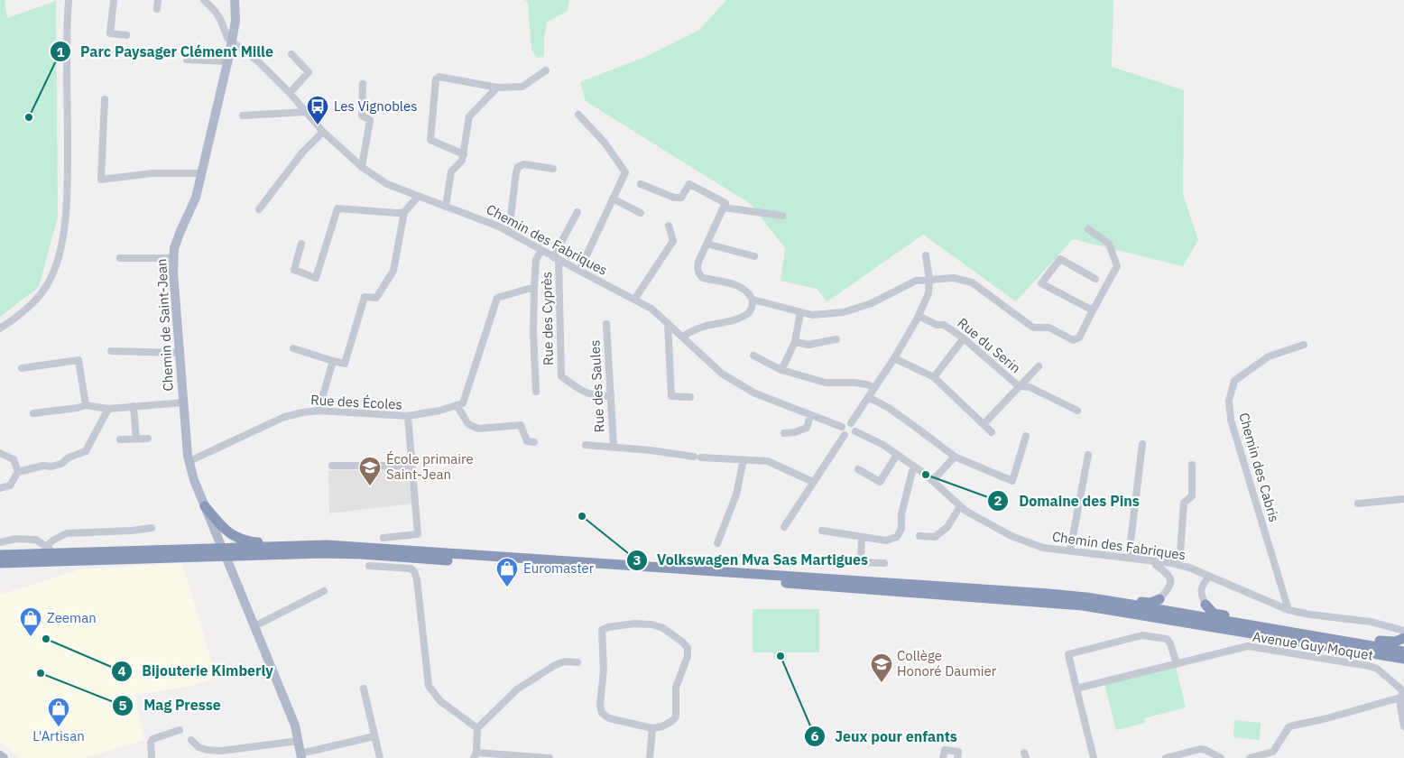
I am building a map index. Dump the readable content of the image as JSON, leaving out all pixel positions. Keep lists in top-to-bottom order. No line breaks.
{"streets":{"main road":["Chemin de Saint-Jean"],"street":["Chemin des Fabriques","Rue des Cyprès","Rue du Serin","Rue des Saules","Rue des Écoles","Chemin des Cabris","Avenue Guy Moquet"]},"crossings":[["Chemin des Fabriques","Rue des Cyprès"],["Chemin des Fabriques","Chemin de Saint-Jean"],["Chemin des Fabriques","Chemin des Cabris"],["Rue des Cyprès","Rue des Saules"],["Chemin de Saint-Jean","Rue des Écoles"]],"places":{"other":["Parc Paysager Clément Mille","Domaine des Pins","Volkswagen Mva Sas Martigues","Bijouterie Kimberly","Jeux pour enfants","Mag Presse"],"bus stop":["Les Vignobles"],"school or university":["École primaire Saint-Jean","Collège Honoré Daumier"],"shop":["Euromaster","Zeeman","L'Artisan"]}}
